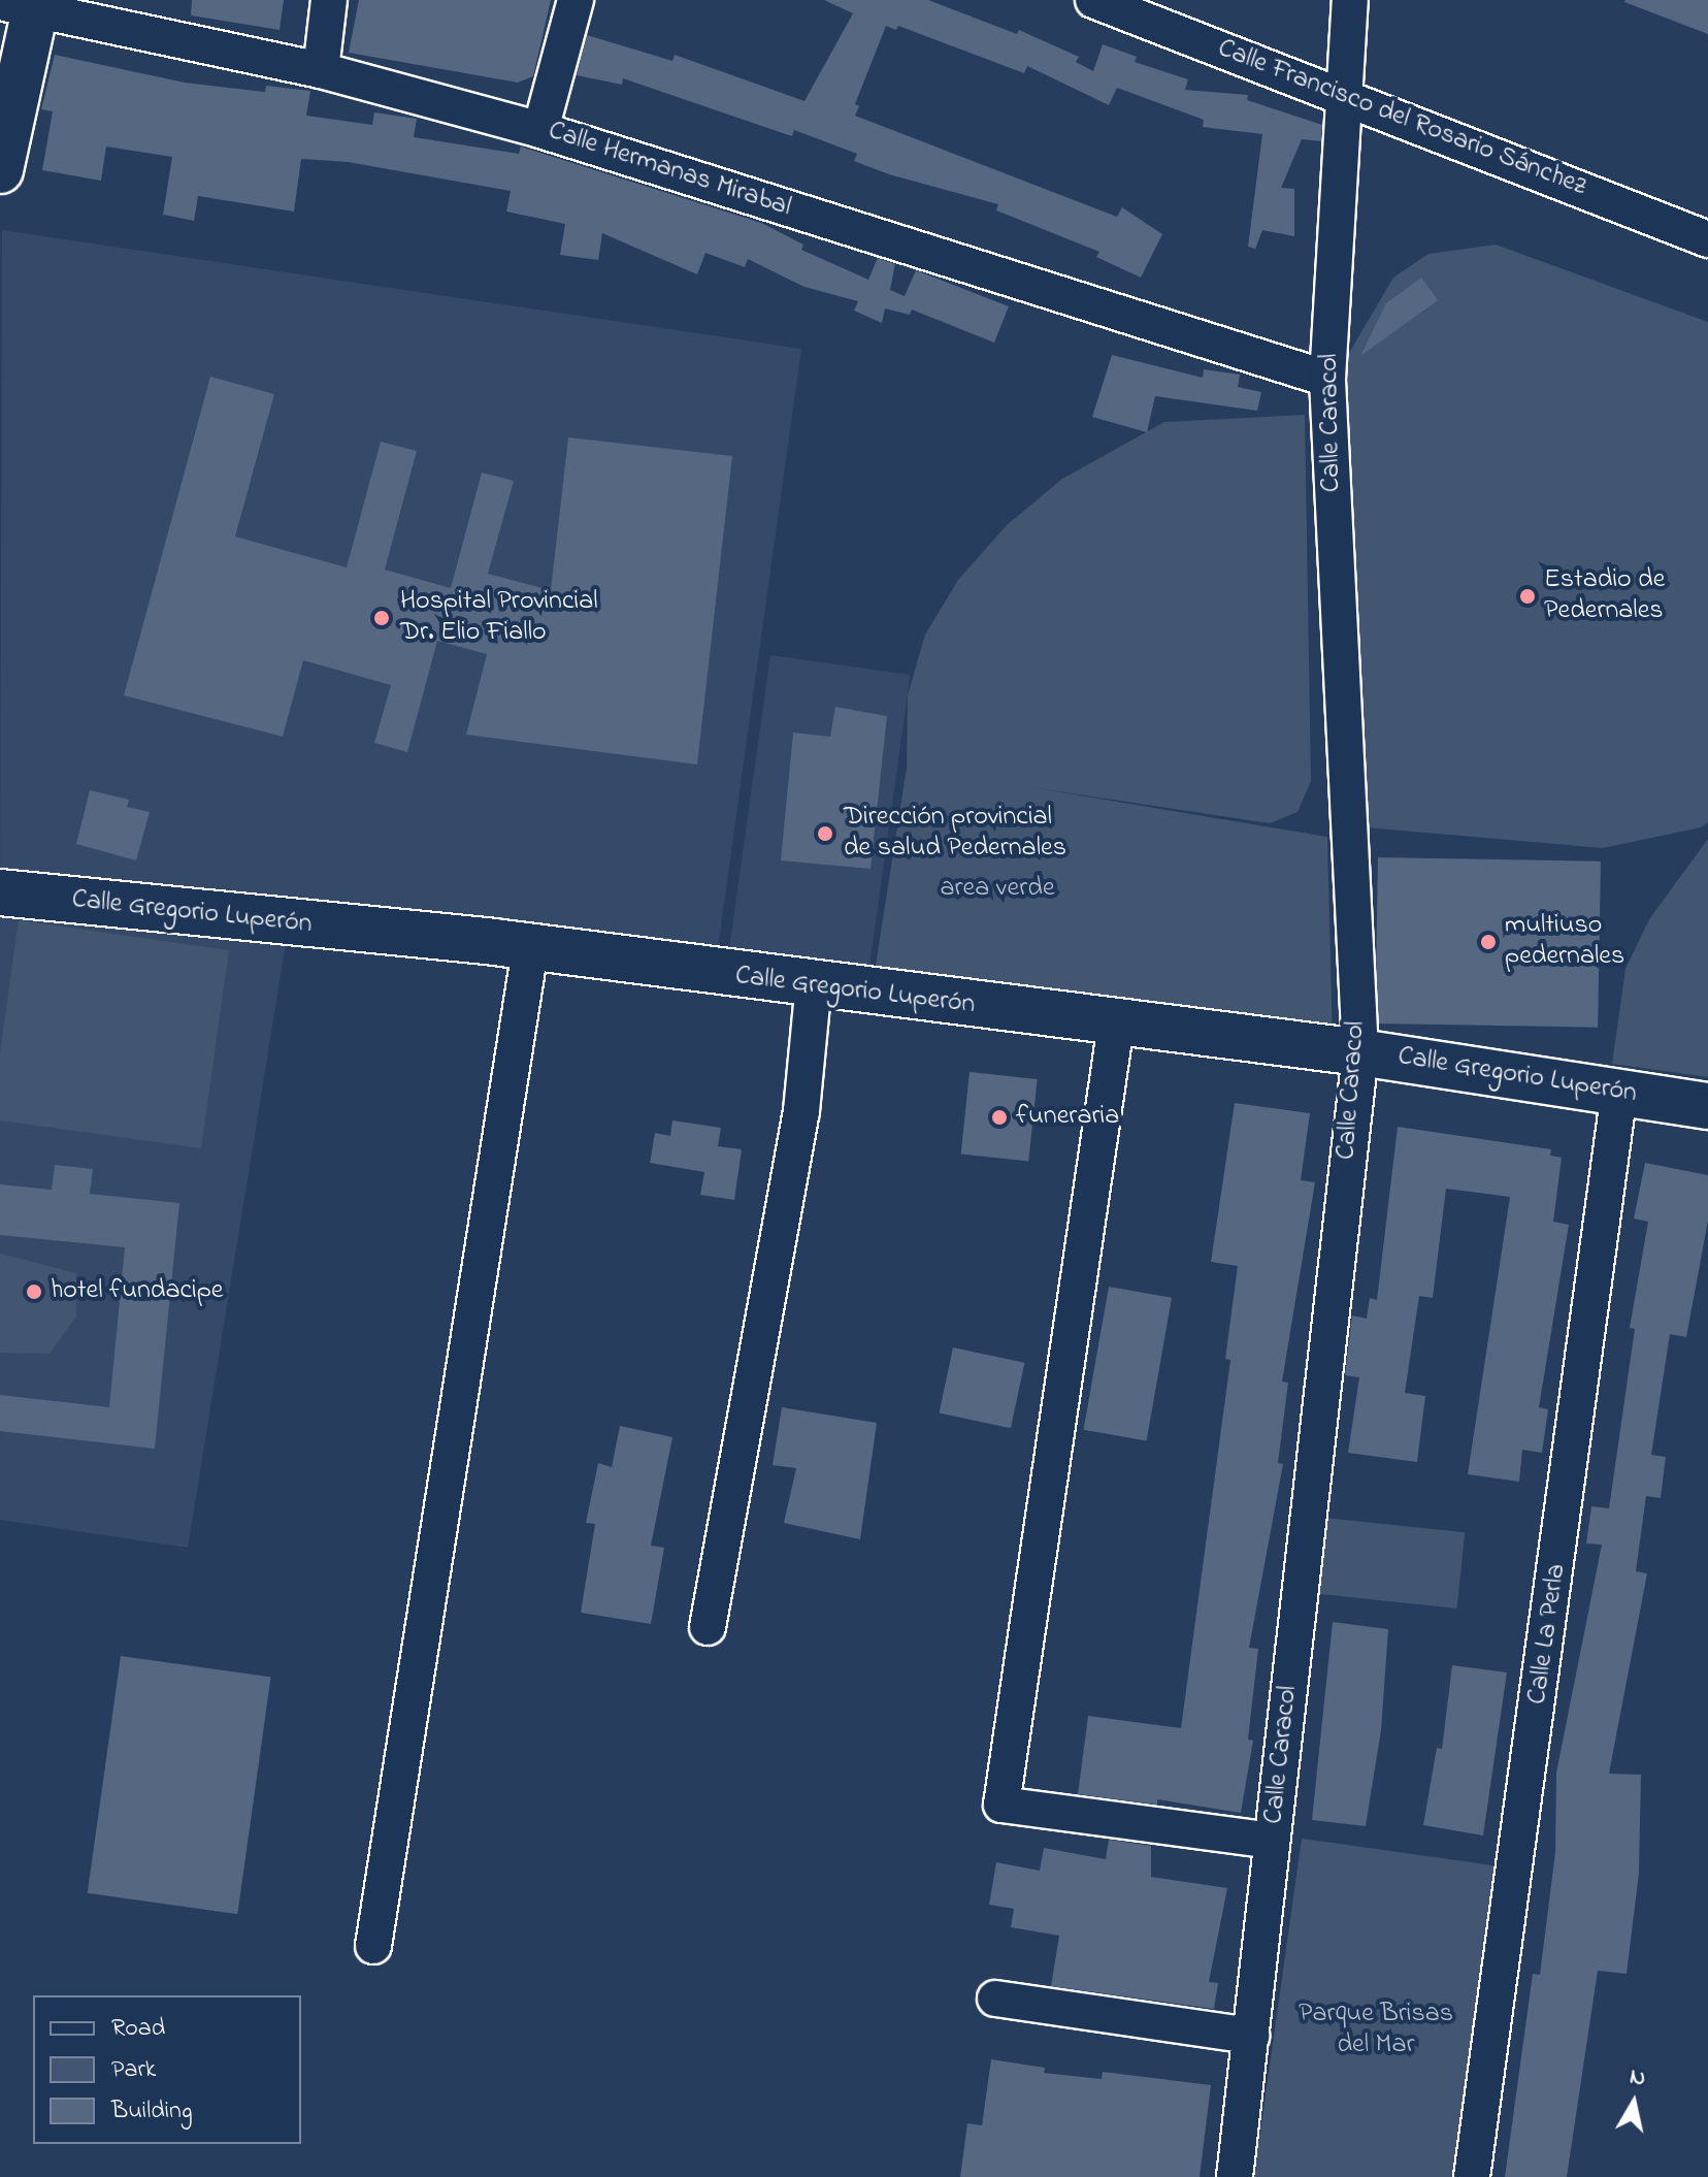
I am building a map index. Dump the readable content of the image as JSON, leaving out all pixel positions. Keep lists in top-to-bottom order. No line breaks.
{"streets":{"street":["Calle Francisco del Rosario Sánchez","Calle Hermanas Mirabal","Calle Caracol","Calle Gregorio Luperón","Calle La Perla"]},"crossings":[["Calle Francisco del Rosario Sánchez","Calle Caracol"],["Calle Hermanas Mirabal","Calle Caracol"],["Calle Caracol","Calle Gregorio Luperón"],["Calle Gregorio Luperón","Calle La Perla"]],"parks":["area verde","Parque Brisas del Mar"],"places":["Estadio de Pedernales","Hospital Provincial Dr. Elio Fiallo","Dirección provincial de salud Pedernales","multiuso pedernales","funeraria","hotel fundacipe"],"legend":["Road","Park","Building"],"north":"top"}
